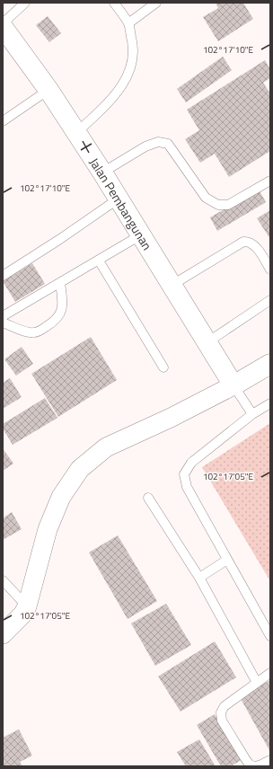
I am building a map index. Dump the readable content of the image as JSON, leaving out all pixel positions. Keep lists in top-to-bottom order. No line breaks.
{"streets":{"main road":["Jalan Pembangunan"]},"coordinates":["102°17'10\"E","102°17'05\"E"]}
